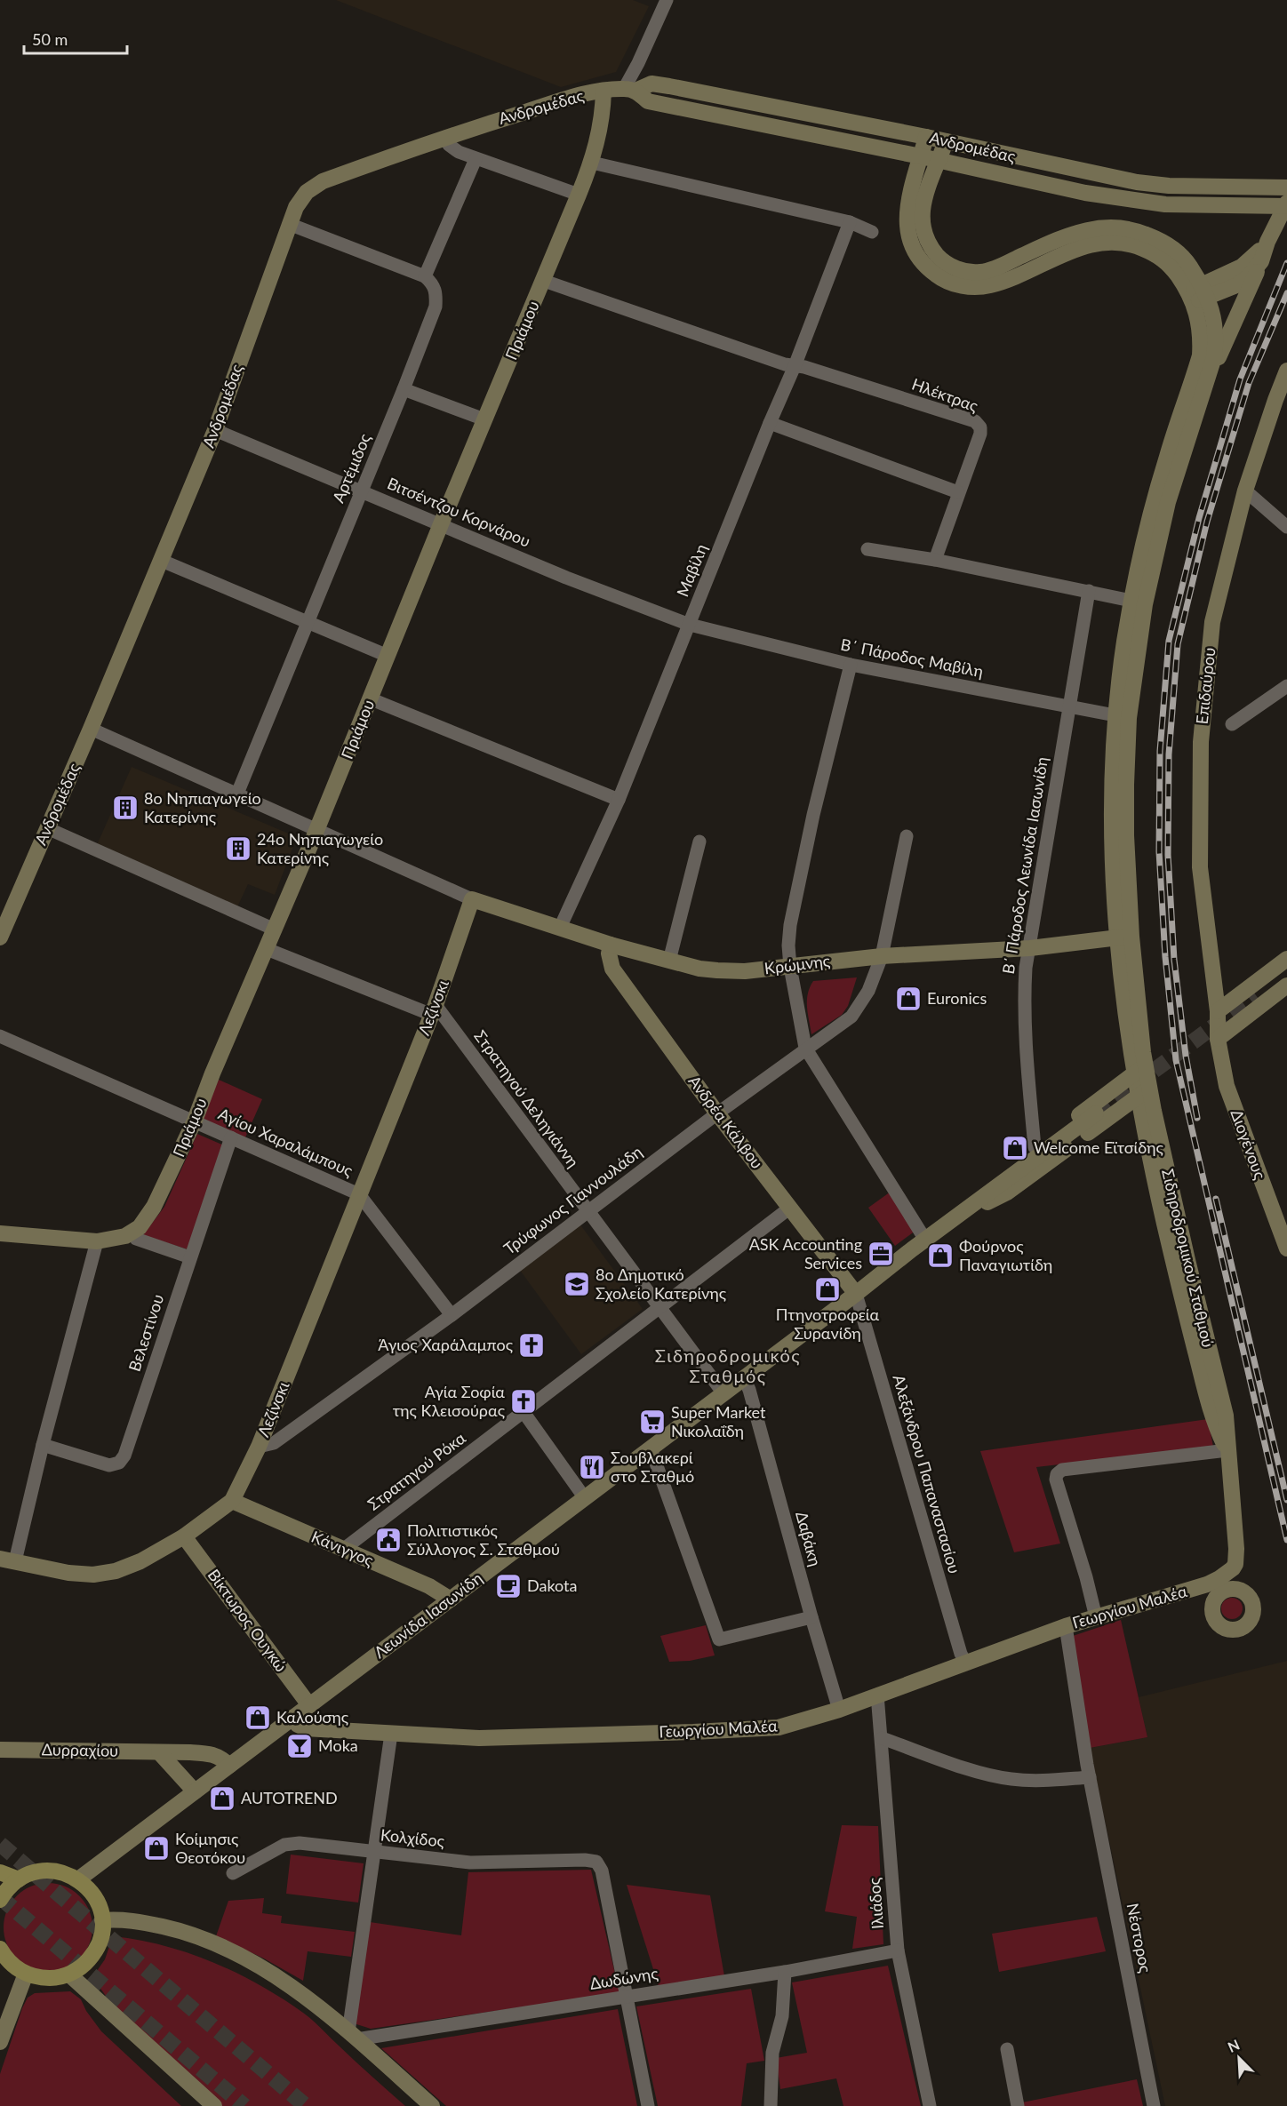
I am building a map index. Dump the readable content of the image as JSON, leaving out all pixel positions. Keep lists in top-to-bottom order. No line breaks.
{"streets":{"street":["Ανδρομέδας","Πριάμου","Ηλέκτρας","Αρτέμιδος","Βιτσέντζου Κορνάρου","Μαβίλη","Β΄ Πάροδος Μαβίλη","Επιδαύρου","Β΄ Πάροδος Λεωνίδα Ιασωνίδη","Κρώμνης","Λεζίνσκι","Στρατηγού Δεληγιάννη","Ανδρέα Κάλβου","Αγίου Χαραλάμπους","Διογένους","Τρύφωνος Γιαννουλάδη","Σιδηροδρομικού Σταθμού","Βελεστίνου","Στρατηγού Ρόκα","Αλεξάνδρου Παπαναστασίου","Δαβάκη","Κάνιγγος","Γεωργίου Μαλέα","Λεωνίδα Ιασωνίδη","Βίκτωρος Ουγκώ","Δυρραχίου","Κολχίδος","Ιλιάδος","Νέστορος","Δωδώνης"]},"crossings":[["Ανδρομέδας","Πριάμου"],["Ανδρομέδας","Βιτσέντζου Κορνάρου"],["Πριάμου","Βιτσέντζου Κορνάρου"],["Πριάμου","Αγίου Χαραλάμπους"],["Ηλέκτρας","Μαβίλη"],["Αρτέμιδος","Βιτσέντζου Κορνάρου"],["Βιτσέντζου Κορνάρου","Μαβίλη"],["Βιτσέντζου Κορνάρου","Β΄ Πάροδος Μαβίλη"],["Μαβίλη","Β΄ Πάροδος Μαβίλη"],["Μαβίλη","Κρώμνης"],["Β΄ Πάροδος Μαβίλη","Β΄ Πάροδος Λεωνίδα Ιασωνίδη"],["Β΄ Πάροδος Μαβίλη","Σιδηροδρομικού Σταθμού"],["Επιδαύρου","Διογένους"],["Β΄ Πάροδος Λεωνίδα Ιασωνίδη","Κρώμνης"],["Κρώμνης","Λεζίνσκι"],["Κρώμνης","Ανδρέα Κάλβου"],["Κρώμνης","Τρύφωνος Γιαννουλάδη"],["Κρώμνης","Σιδηροδρομικού Σταθμού"],["Λεζίνσκι","Στρατηγού Δεληγιάννη"],["Λεζίνσκι","Αγίου Χαραλάμπους"],["Λεζίνσκι","Τρύφωνος Γιαννουλάδη"],["Λεζίνσκι","Κάνιγγος"],["Στρατηγού Δεληγιάννη","Τρύφωνος Γιαννουλάδη"],["Στρατηγού Δεληγιάννη","Στρατηγού Ρόκα"],["Στρατηγού Δεληγιάννη","Λεωνίδα Ιασωνίδη"],["Ανδρέα Κάλβου","Τρύφωνος Γιαννουλάδη"],["Ανδρέα Κάλβου","Στρατηγού Ρόκα"],["Ανδρέα Κάλβου","Αλεξάνδρου Παπαναστασίου"],["Ανδρέα Κάλβου","Λεωνίδα Ιασωνίδη"],["Αγίου Χαραλάμπους","Τρύφωνος Γιαννουλάδη"],["Αγίου Χαραλάμπους","Βελεστίνου"],["Σιδηροδρομικού Σταθμού","Γεωργίου Μαλέα"],["Στρατηγού Ρόκα","Κάνιγγος"],["Αλεξάνδρου Παπαναστασίου","Γεωργίου Μαλέα"],["Αλεξάνδρου Παπαναστασίου","Λεωνίδα Ιασωνίδη"],["Δαβάκη","Γεωργίου Μαλέα"],["Δαβάκη","Λεωνίδα Ιασωνίδη"],["Κάνιγγος","Λεωνίδα Ιασωνίδη"],["Γεωργίου Μαλέα","Λεωνίδα Ιασωνίδη"],["Γεωργίου Μαλέα","Ιλιάδος"],["Γεωργίου Μαλέα","Νέστορος"],["Λεωνίδα Ιασωνίδη","Βίκτωρος Ουγκώ"],["Λεωνίδα Ιασωνίδη","Δυρραχίου"],["Κολχίδος","Δωδώνης"],["Ιλιάδος","Δωδώνης"]],"districts":["Σιδηροδρομικός Σταθμός"],"places":{"building":["8ο Νηπιαγωγείο Κατερίνης","24ο Νηπιαγωγείο Κατερίνης"],"shop":["Euronics","Welcome Eϊτσίδης","Φούρνος Παναγιωτίδη","Πτηνοτροφεία Συρανίδη","Καλούσης","AUTOTREND","Κοίμησις Θεοτόκου"],"office":["ASK Accounting Services"],"school or university":["8ο Δημοτικό Σχολείο Κατερίνης"],"church":["Άγιος Χαράλαμπος","Αγία Σοφία της Κλεισούρας"],"supermarket":["Super Market Νικολαΐδη"],"restaurant":["Σουβλακερί στο Σταθμό"],"public building":["Πολιτιστικός Σύλλογος Σ. Σταθμού"],"cafe":["Dakota"],"bar":["Moka"]},"scale_bar":"50 m","north":"top left"}
